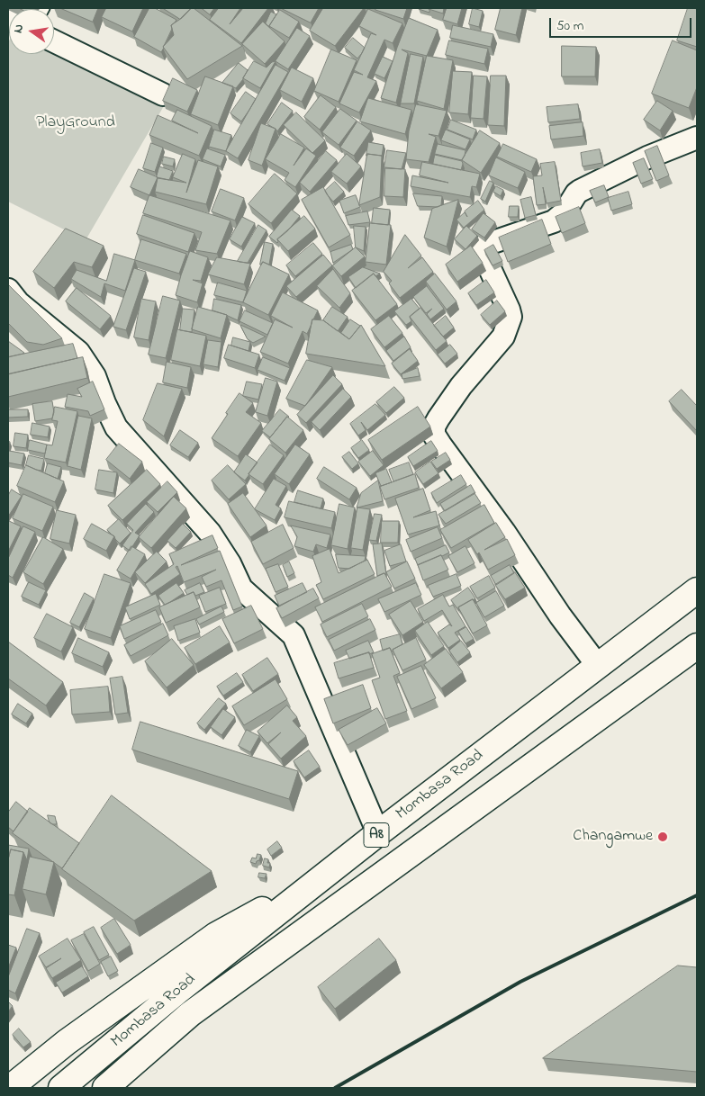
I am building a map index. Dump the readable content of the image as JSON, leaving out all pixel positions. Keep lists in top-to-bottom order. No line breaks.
{"streets":{"highway":["Mombasa Road","A8"]},"parks":["PlayGround"],"places":["Changamwe"],"scale_bar":"50 m","north":"left"}
